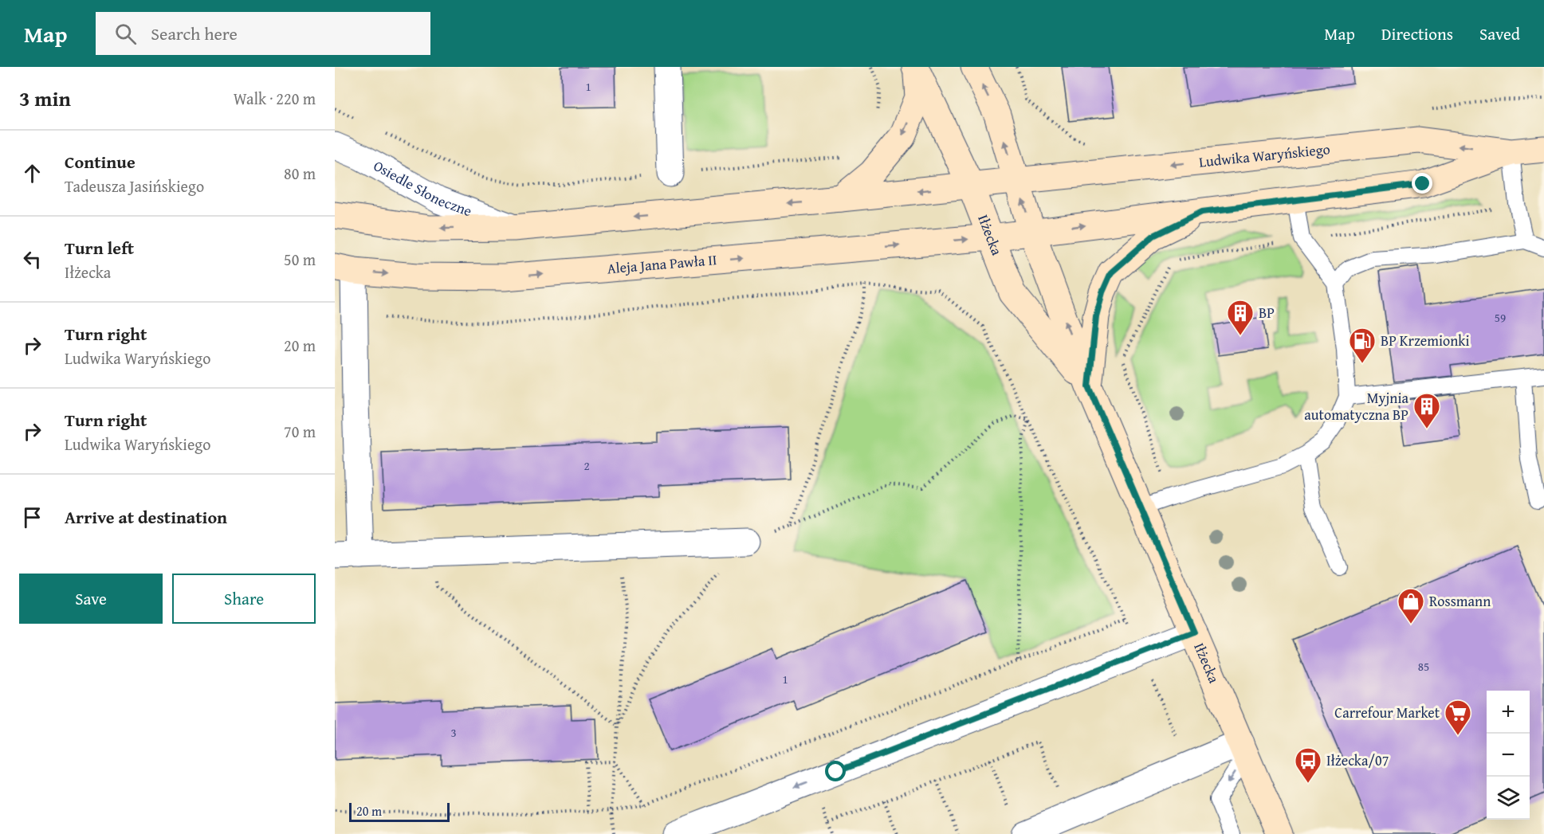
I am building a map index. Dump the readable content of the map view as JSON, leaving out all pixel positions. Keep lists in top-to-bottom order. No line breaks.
{"streets":{"main road":["Ludwika Waryńskiego","Iłżecka","Aleja Jana Pawła II"],"street":["Osiedle Słoneczne"]},"crossings":[["Ludwika Waryńskiego","Iłżecka"],["Ludwika Waryńskiego","Aleja Jana Pawła II"],["Iłżecka","Aleja Jana Pawła II"]],"places":{"building":["BP","Myjnia automatyczna BP"],"fuel station":["BP Krzemionki"],"shop":["Rossmann"],"supermarket":["Carrefour Market"],"bus stop":["Iłżecka/07"]},"house_numbers":["1","59","2","85","1","3"],"scale_bar":"20 m","page":{"header":"Map","search":"Search here","nav":["Map","Directions","Saved"],"heading":["3 min","Walk · 220 m"],"list":[["Continue","Tadeusza Jasińskiego","80 m"],["Turn left","Iłżecka","50 m"],["Turn right","Ludwika Waryńskiego","20 m"],["Turn right","Ludwika Waryńskiego","70 m"],"Arrive at destination"],"buttons":["Save","Share"],"map_buttons":["+","−"],"scale":"20 m"}}
